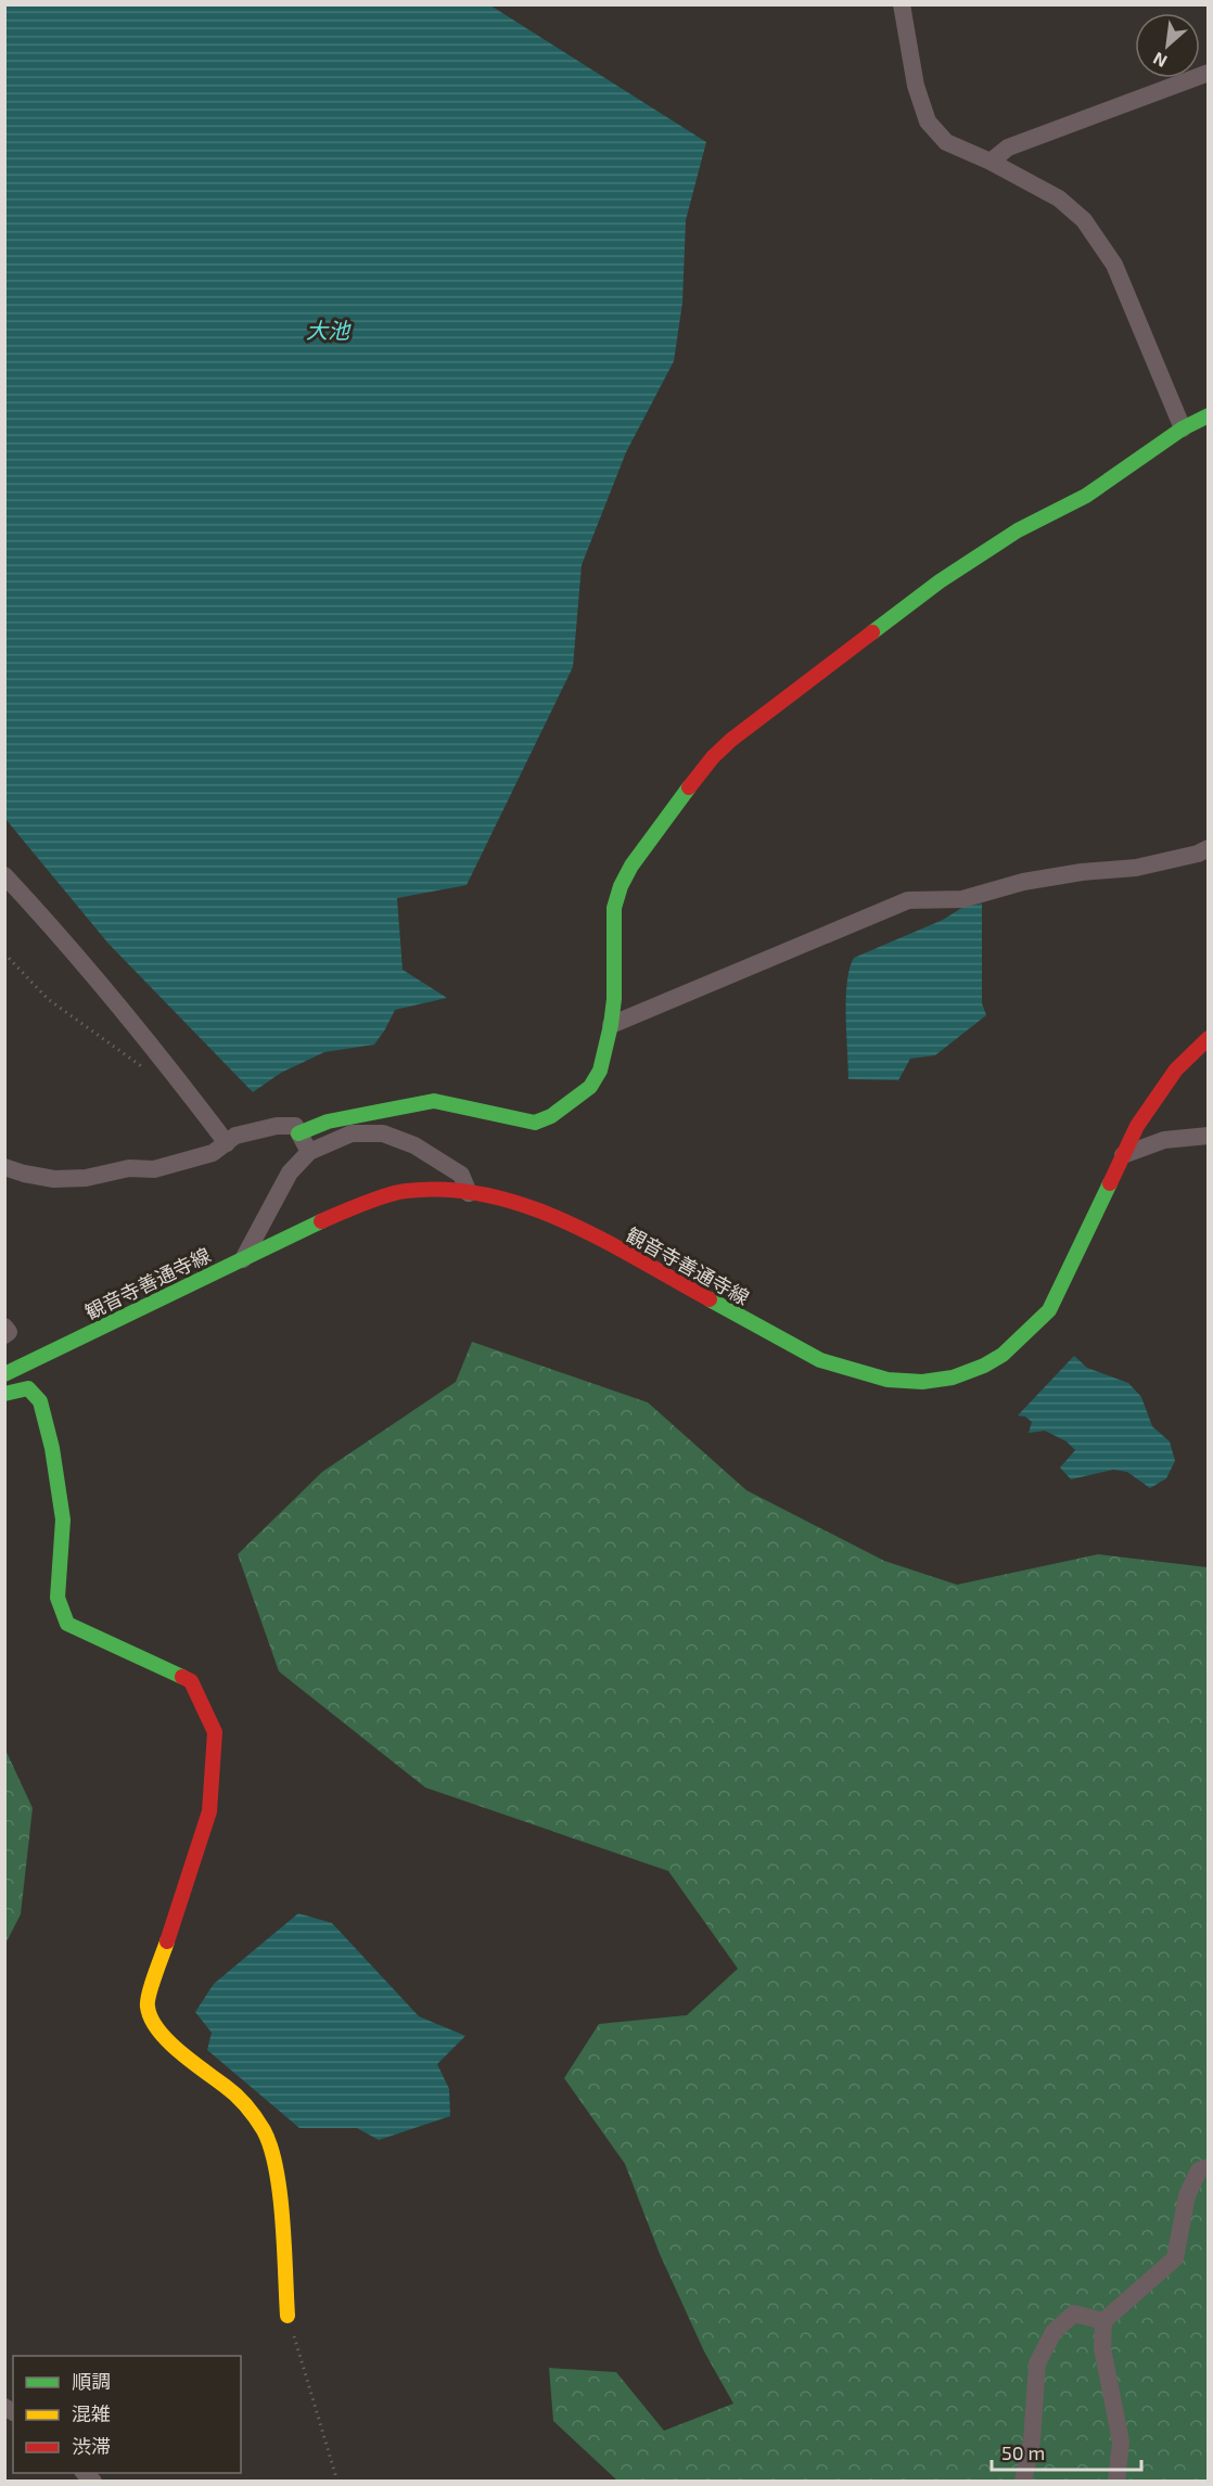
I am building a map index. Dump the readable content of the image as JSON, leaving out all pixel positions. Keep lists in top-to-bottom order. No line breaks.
{"streets":{"street":["観音寺善通寺線"]},"water":["大池"],"legend":["順調","混雑","渋滞"],"scale_bar":"50 m","north":"bottom left"}
